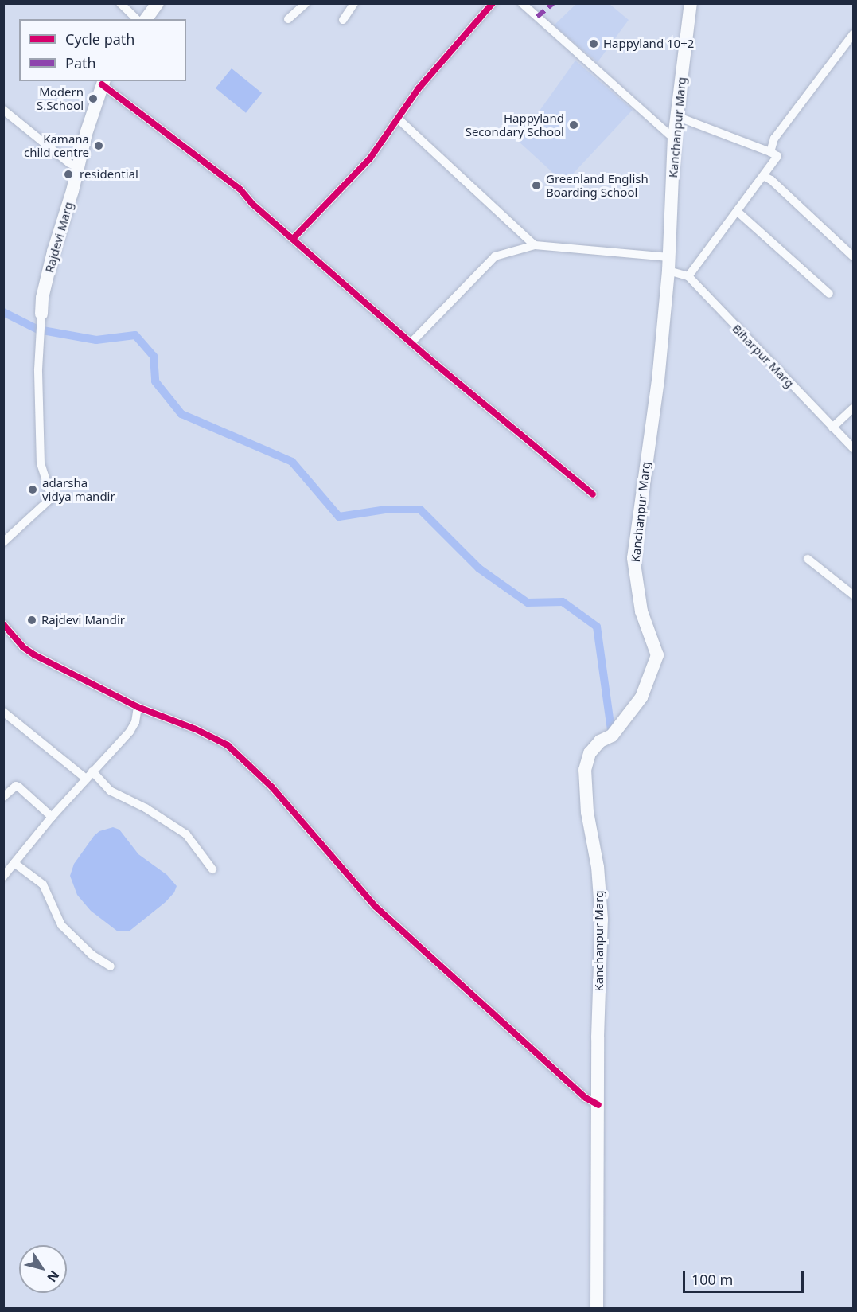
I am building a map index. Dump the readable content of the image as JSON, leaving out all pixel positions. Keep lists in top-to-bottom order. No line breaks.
{"streets":{"main road":["Kanchanpur Marg","Rajdevi Marg"],"street":["Biharpur Marg"]},"places":["Happyland 10+2","Modern S.School","Happyland Secondary School","Kamana child centre","residential","Greenland English Boarding School","adarsha vidya mandir","Rajdevi Mandir"],"legend":["Cycle path","Path"],"scale_bar":"100 m","north":"bottom right"}
